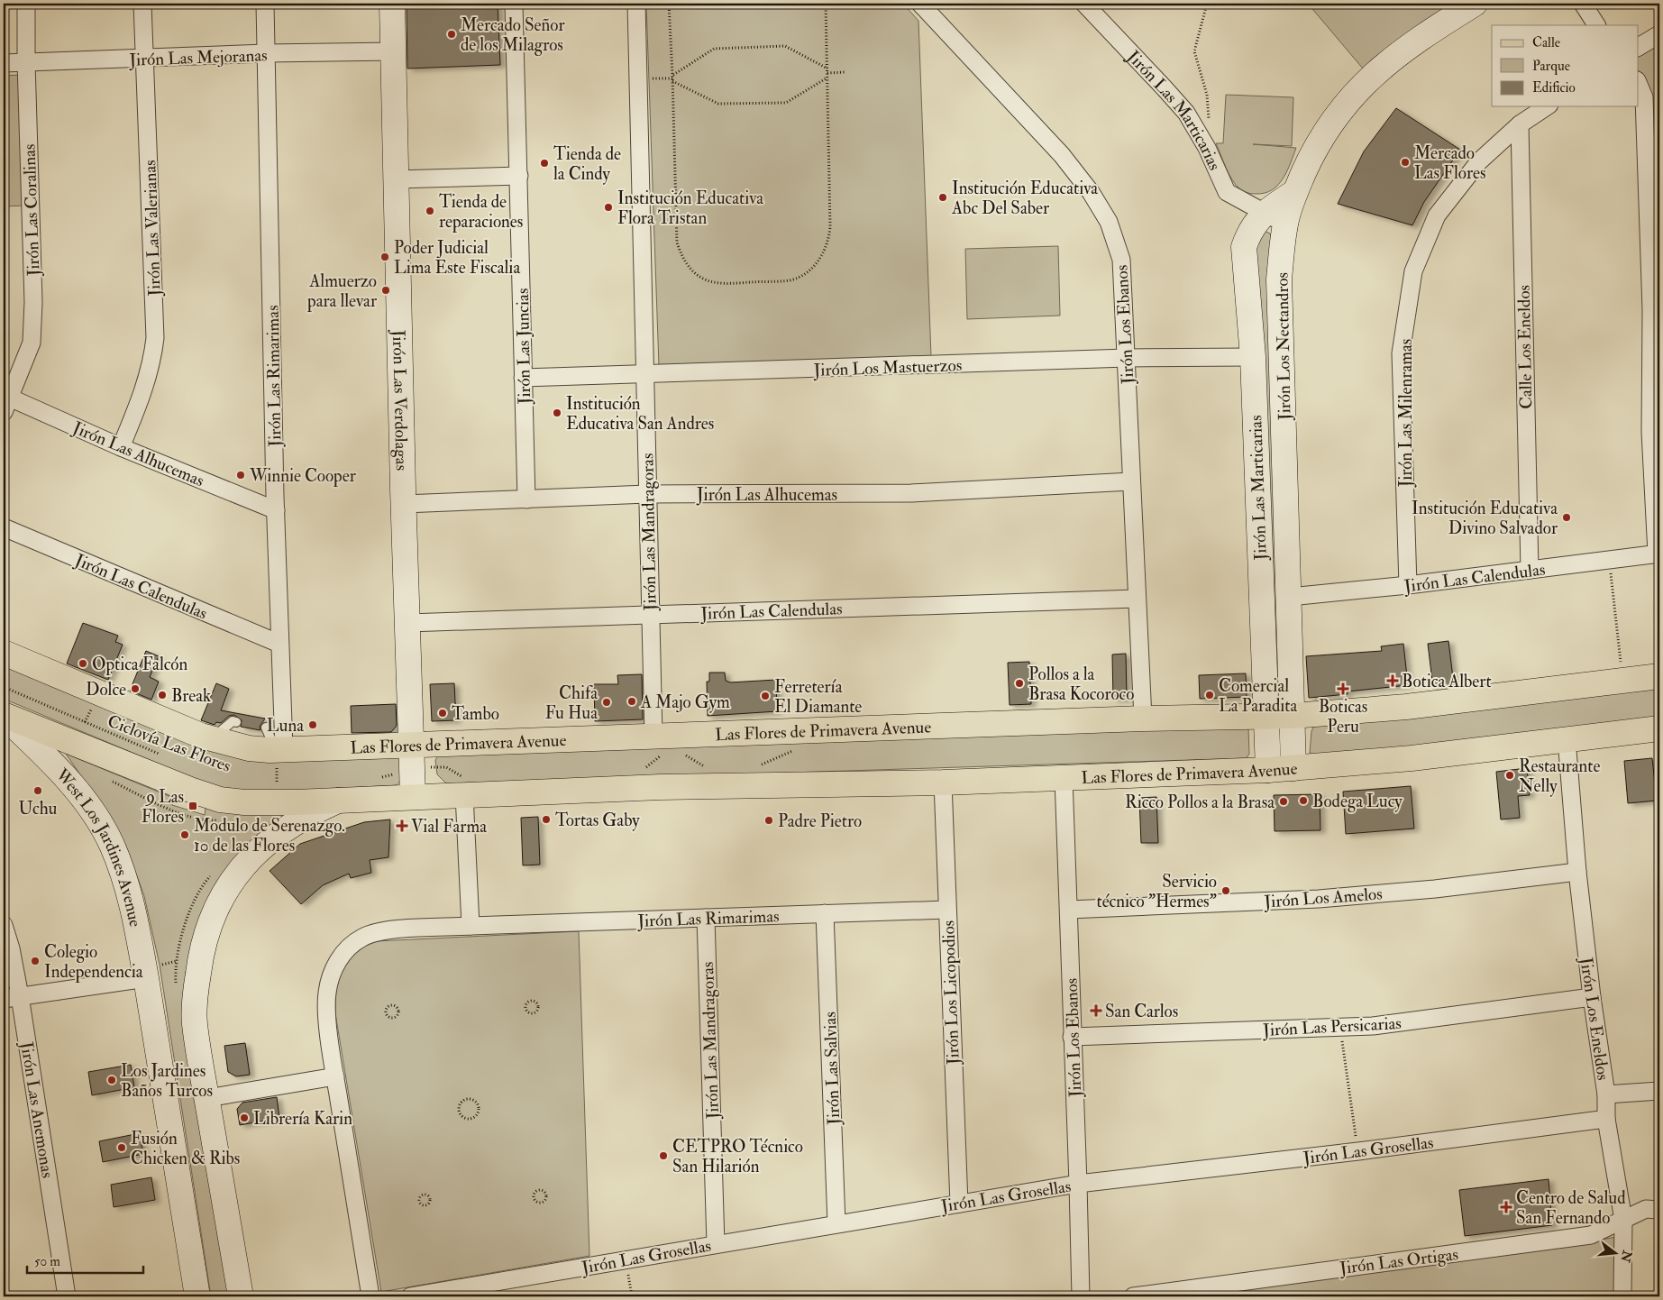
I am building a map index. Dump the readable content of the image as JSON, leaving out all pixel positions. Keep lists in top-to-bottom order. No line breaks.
{"streets":{"main road":["Las Flores de Primavera Avenue"],"street":["Jirón Las Mejoranas","Jirón Las Marticarias","Jirón Las Coralinas","Jirón Las Valerianas","Jirón Los Ebanos","Jirón Las Juncias","Jirón Los Nectandros","Calle Los Eneldos","Jirón Los Mastuerzos","Jirón Las Rimarimas","Jirón Las Verdolagas","Jirón Las Milenramas","Jirón Las Alhucemas","Jirón Las Mandragoras","Jirón Las Calendulas","West Los Jardines Avenue","Jirón Los Amelos","Jirón Los Licopodios","Jirón Los Eneldos","Jirón Las Persicarias","Jirón Las Salvias","Jirón Las Anemonas","Jirón Las Grosellas","Jirón Las Ortigas"],"path":["Ciclovía Las Flores"]},"crossings":[["Jirón Las Mejoranas","Jirón Las Coralinas"],["Jirón Las Mejoranas","Jirón Las Valerianas"],["Jirón Las Mejoranas","Jirón Las Rimarimas"],["Jirón Las Mejoranas","Jirón Las Verdolagas"],["Jirón Las Marticarias","Jirón Los Nectandros"],["Jirón Las Marticarias","Jirón Los Mastuerzos"],["Jirón Las Marticarias","Las Flores de Primavera Avenue"],["Jirón Las Coralinas","Jirón Las Alhucemas"],["Jirón Las Valerianas","Jirón Las Alhucemas"],["Jirón Los Ebanos","Jirón Los Mastuerzos"],["Jirón Los Ebanos","Jirón Las Alhucemas"],["Jirón Los Ebanos","Jirón Las Calendulas"],["Jirón Los Ebanos","Las Flores de Primavera Avenue"],["Jirón Los Ebanos","Jirón Los Amelos"],["Jirón Los Ebanos","Jirón Las Persicarias"],["Jirón Los Ebanos","Jirón Las Grosellas"],["Jirón Las Juncias","Jirón Los Mastuerzos"],["Jirón Las Juncias","Jirón Las Alhucemas"],["Jirón Los Nectandros","Jirón Las Calendulas"],["Jirón Los Nectandros","Las Flores de Primavera Avenue"],["Calle Los Eneldos","Jirón Las Milenramas"],["Calle Los Eneldos","Jirón Las Calendulas"],["Jirón Los Mastuerzos","Jirón Las Mandragoras"],["Jirón Las Rimarimas","Jirón Las Alhucemas"],["Jirón Las Rimarimas","Jirón Las Mandragoras"],["Jirón Las Rimarimas","Jirón Las Calendulas"],["Jirón Las Rimarimas","Las Flores de Primavera Avenue"],["Jirón Las Rimarimas","Jirón Los Licopodios"],["Jirón Las Rimarimas","Jirón Las Salvias"],["Jirón Las Verdolagas","Jirón Las Alhucemas"],["Jirón Las Verdolagas","Jirón Las Calendulas"],["Jirón Las Verdolagas","Las Flores de Primavera Avenue"],["Jirón Las Milenramas","Jirón Las Calendulas"],["Jirón Las Alhucemas","Jirón Las Mandragoras"],["Jirón Las Mandragoras","Jirón Las Calendulas"],["Jirón Las Mandragoras","Las Flores de Primavera Avenue"],["Jirón Las Mandragoras","Jirón Las Grosellas"],["Las Flores de Primavera Avenue","Ciclovía Las Flores"],["Las Flores de Primavera Avenue","West Los Jardines Avenue"],["Las Flores de Primavera Avenue","Jirón Los Licopodios"],["Las Flores de Primavera Avenue","Jirón Los Eneldos"],["Jirón Los Amelos","Jirón Los Eneldos"],["Jirón Los Licopodios","Jirón Las Grosellas"],["Jirón Los Eneldos","Jirón Las Persicarias"],["Jirón Los Eneldos","Jirón Las Grosellas"],["Jirón Los Eneldos","Jirón Las Ortigas"],["Jirón Las Salvias","Jirón Las Grosellas"]],"places":{"other":["Mercado Señor de los Milagros","Mercado Las Flores","Tienda de la Cindy","Institución Educativa Abc Del Saber","Institución Educativa Flora Tristan","Tienda de reparaciones","Poder Judicial Lima Este Fiscalia","Almuerzo para llevar","Institución Educativa San Andres","Winnie Cooper","Institución Educativa Divino Salvador","Optica Falcón","Pollos a la Brasa Kocoroco","Dolce","Break","Comercial La Paradita","Ferretería El Diamante","A Majo Gym","Chifa Fu Hua","Tambo","Luna","Restaurante Nelly","Uchu","Bodega Lucy","Ricco Pollos a la Brasa","Tortas Gaby","Padre Pietro","Modulo de Serenazgo. 10 de las Flores","Servicio técnico \"Hermes\"","Colegio Independencia","Los Jardines Baños Turcos","Librería Karin","Fusión Chicken & Ribs","CETPRO Técnico San Hilarión"],"health":["Botica Albert","Boticas Peru","Vial Farma","San Carlos","Centro de Salud San Fernando"],"transit":["9 Las Flores"]},"legend":["Calle","Parque","Edificio"],"scale_bar":"50 m","north":"right"}
